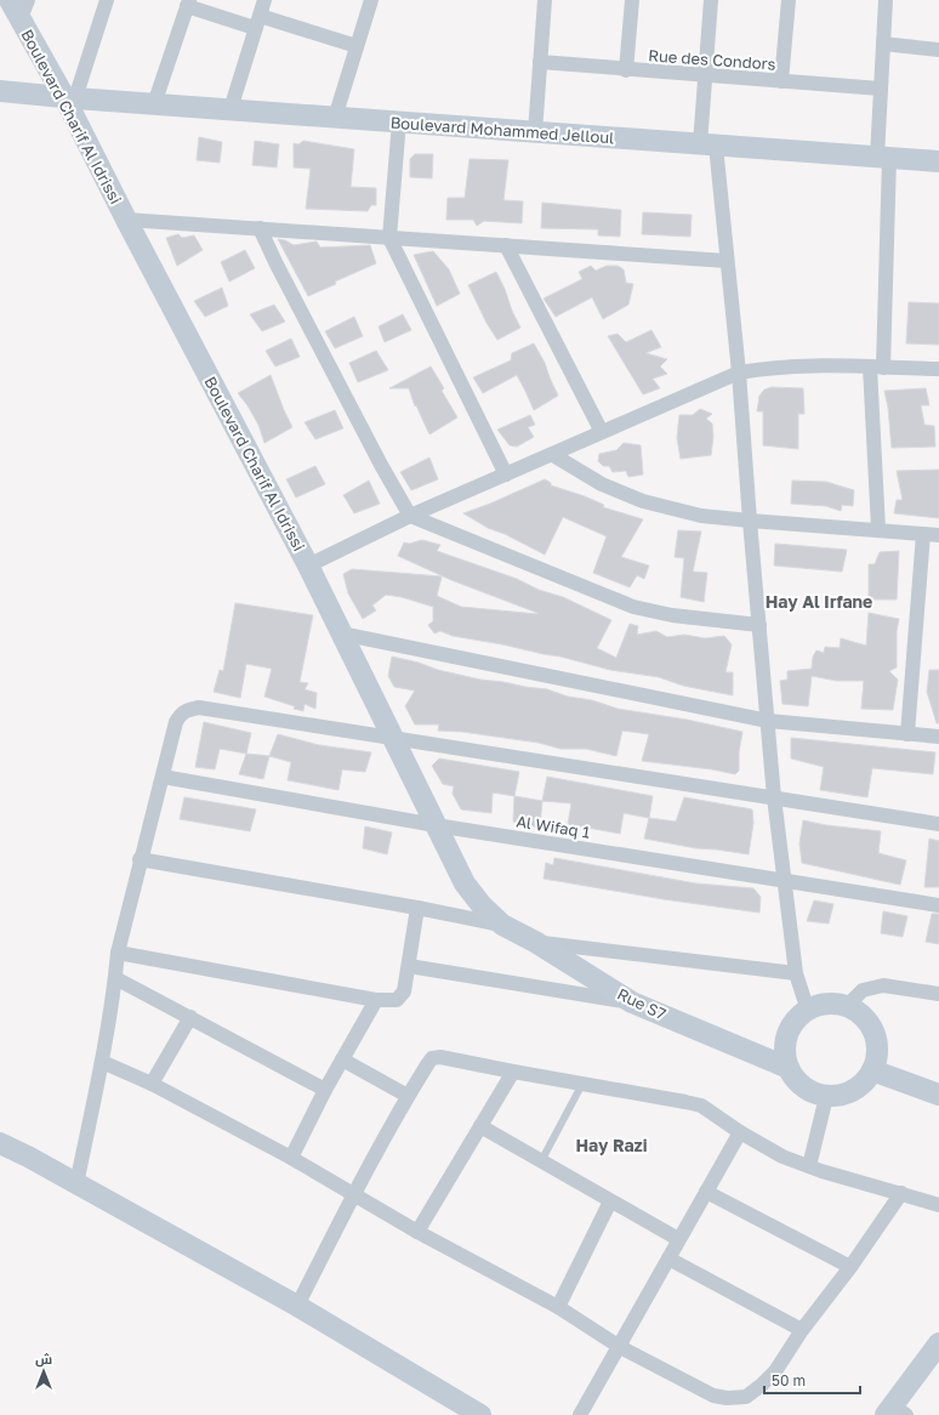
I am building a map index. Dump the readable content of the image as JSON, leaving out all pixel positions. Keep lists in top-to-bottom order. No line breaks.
{"streets":{"street":["Rue des Condors","Boulevard Charif Al Idrissi","Boulevard Mohammed Jelloul","Al Wifaq 1","Rue S7"]},"crossings":[["Boulevard Charif Al Idrissi","Boulevard Mohammed Jelloul"],["Boulevard Charif Al Idrissi","Al Wifaq 1"],["Boulevard Charif Al Idrissi","Rue S7"]],"districts":["Hay Al Irfane","Hay Razi"],"scale_bar":"50 m","north":"top"}
